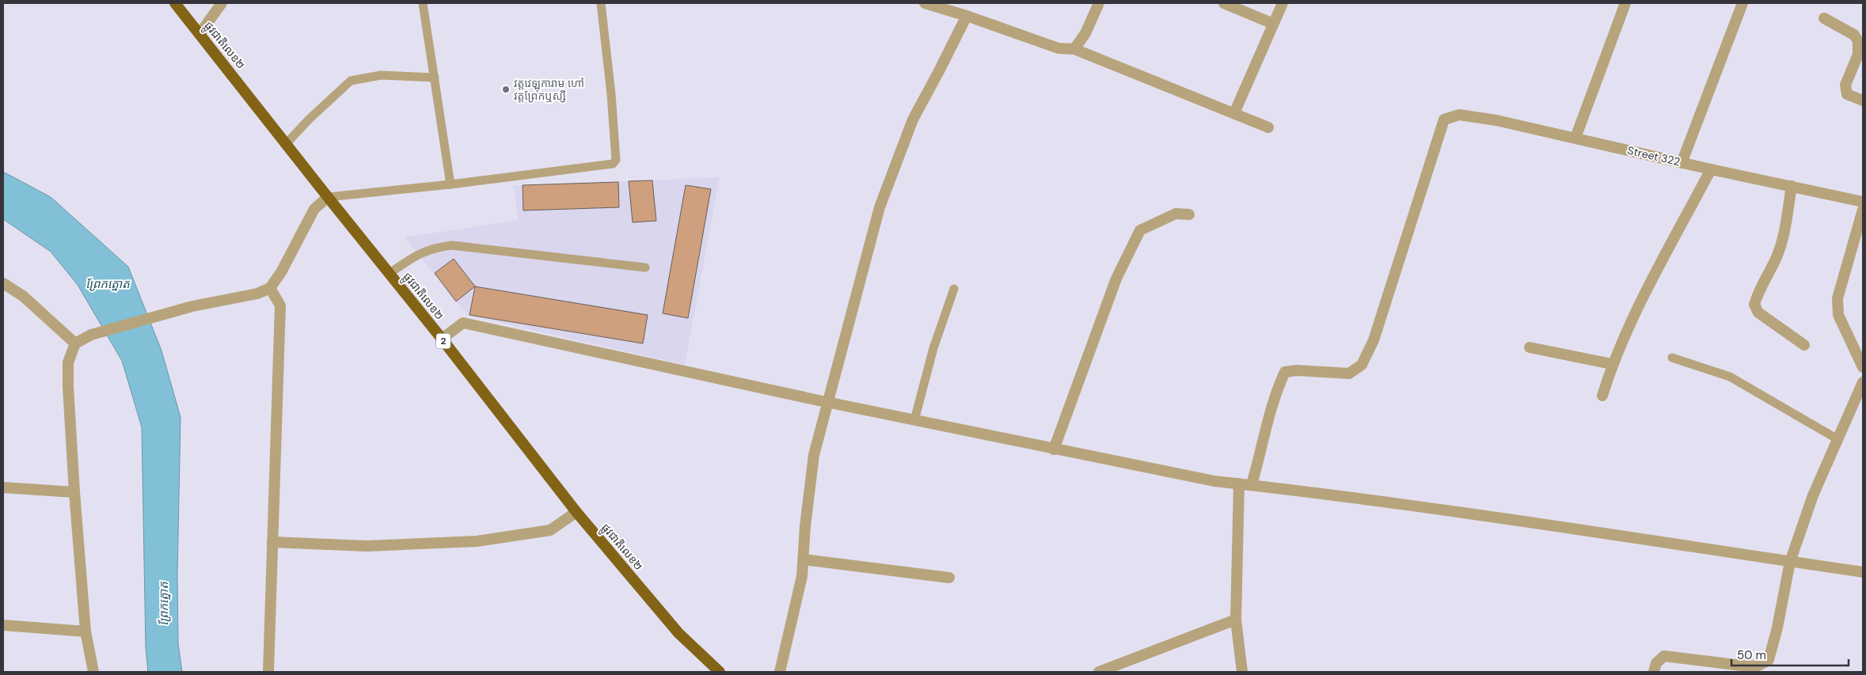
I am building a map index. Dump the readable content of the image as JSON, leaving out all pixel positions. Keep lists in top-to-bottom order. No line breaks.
{"streets":{"highway":["ផ្លូវជាតិលេខ២","2"],"street":["Street 322"]},"water":["ព្រែកត្នោត"],"places":["វត្តវេឡុការាម ហៅ វត្តព្រែកឬស្សី"],"scale_bar":"50 m"}
